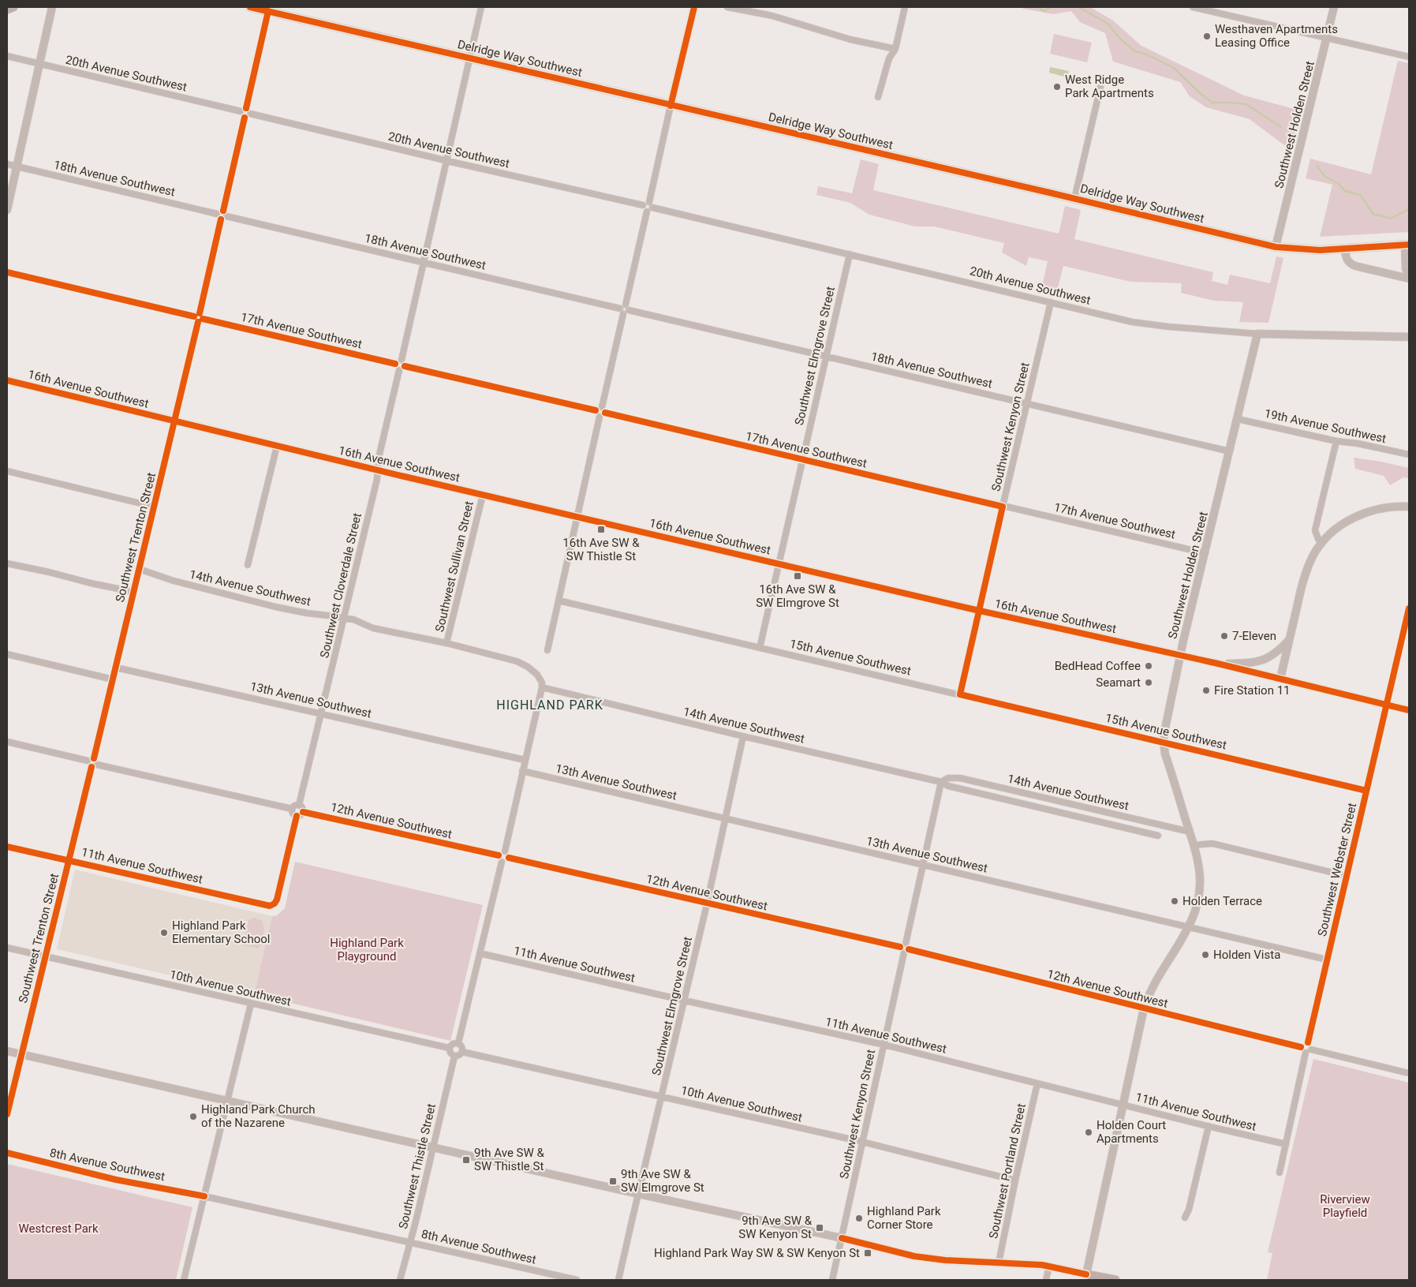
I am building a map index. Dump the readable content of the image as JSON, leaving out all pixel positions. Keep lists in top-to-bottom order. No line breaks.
{"streets":{"main road":["Delridge Way Southwest"],"street":["20th Avenue Southwest","Southwest Holden Street","18th Avenue Southwest","17th Avenue Southwest","Southwest Elmgrove Street","16th Avenue Southwest","19th Avenue Southwest","Southwest Kenyon Street","Southwest Trenton Street","Southwest Sullivan Street","Southwest Cloverdale Street","14th Avenue Southwest","15th Avenue Southwest","13th Avenue Southwest","12th Avenue Southwest","11th Avenue Southwest","Southwest Webster Street","10th Avenue Southwest","8th Avenue Southwest","Southwest Thistle Street","Southwest Portland Street"]},"crossings":[["Delridge Way Southwest","Southwest Holden Street"],["20th Avenue Southwest","Southwest Holden Street"],["20th Avenue Southwest","Southwest Elmgrove Street"],["20th Avenue Southwest","Southwest Kenyon Street"],["Southwest Holden Street","18th Avenue Southwest"],["Southwest Holden Street","17th Avenue Southwest"],["Southwest Holden Street","16th Avenue Southwest"],["Southwest Holden Street","19th Avenue Southwest"],["Southwest Holden Street","14th Avenue Southwest"],["Southwest Holden Street","15th Avenue Southwest"],["Southwest Holden Street","13th Avenue Southwest"],["Southwest Holden Street","12th Avenue Southwest"],["Southwest Holden Street","11th Avenue Southwest"],["18th Avenue Southwest","Southwest Elmgrove Street"],["18th Avenue Southwest","Southwest Kenyon Street"],["17th Avenue Southwest","Southwest Elmgrove Street"],["17th Avenue Southwest","Southwest Kenyon Street"],["17th Avenue Southwest","Southwest Trenton Street"],["17th Avenue Southwest","Southwest Cloverdale Street"],["Southwest Elmgrove Street","16th Avenue Southwest"],["Southwest Elmgrove Street","14th Avenue Southwest"],["Southwest Elmgrove Street","15th Avenue Southwest"],["Southwest Elmgrove Street","13th Avenue Southwest"],["Southwest Elmgrove Street","12th Avenue Southwest"],["Southwest Elmgrove Street","11th Avenue Southwest"],["Southwest Elmgrove Street","10th Avenue Southwest"],["16th Avenue Southwest","Southwest Kenyon Street"],["16th Avenue Southwest","Southwest Trenton Street"],["16th Avenue Southwest","Southwest Sullivan Street"],["16th Avenue Southwest","Southwest Cloverdale Street"],["16th Avenue Southwest","Southwest Webster Street"],["Southwest Kenyon Street","15th Avenue Southwest"],["Southwest Kenyon Street","12th Avenue Southwest"],["Southwest Kenyon Street","11th Avenue Southwest"],["Southwest Kenyon Street","10th Avenue Southwest"],["Southwest Trenton Street","14th Avenue Southwest"],["Southwest Trenton Street","13th Avenue Southwest"],["Southwest Trenton Street","11th Avenue Southwest"],["Southwest Trenton Street","10th Avenue Southwest"],["Southwest Sullivan Street","14th Avenue Southwest"],["Southwest Cloverdale Street","14th Avenue Southwest"],["Southwest Cloverdale Street","13th Avenue Southwest"],["Southwest Cloverdale Street","12th Avenue Southwest"],["Southwest Cloverdale Street","11th Avenue Southwest"],["15th Avenue Southwest","Southwest Webster Street"],["13th Avenue Southwest","Southwest Webster Street"],["12th Avenue Southwest","11th Avenue Southwest"],["12th Avenue Southwest","Southwest Webster Street"],["11th Avenue Southwest","Southwest Portland Street"],["10th Avenue Southwest","Southwest Thistle Street"],["10th Avenue Southwest","Southwest Portland Street"],["8th Avenue Southwest","Southwest Thistle Street"]],"districts":["HIGHLAND PARK"],"parks":["Highland Park Playground","Riverview Playfield","Westcrest Park"],"places":{"other":["Westhaven Apartments Leasing Office","West Ridge Park Apartments","7-Eleven","BedHead Coffee","Seamart","Fire Station 11","Holden Terrace","Highland Park Elementary School","Holden Vista","Highland Park Church of the Nazarene","Holden Court Apartments","Highland Park Corner Store"],"transit":["16th Ave SW & SW Thistle St","16th Ave SW & SW Elmgrove St","9th Ave SW & SW Thistle St","9th Ave SW & SW Elmgrove St","9th Ave SW & SW Kenyon St","Highland Park Way SW & SW Kenyon St"]}}
